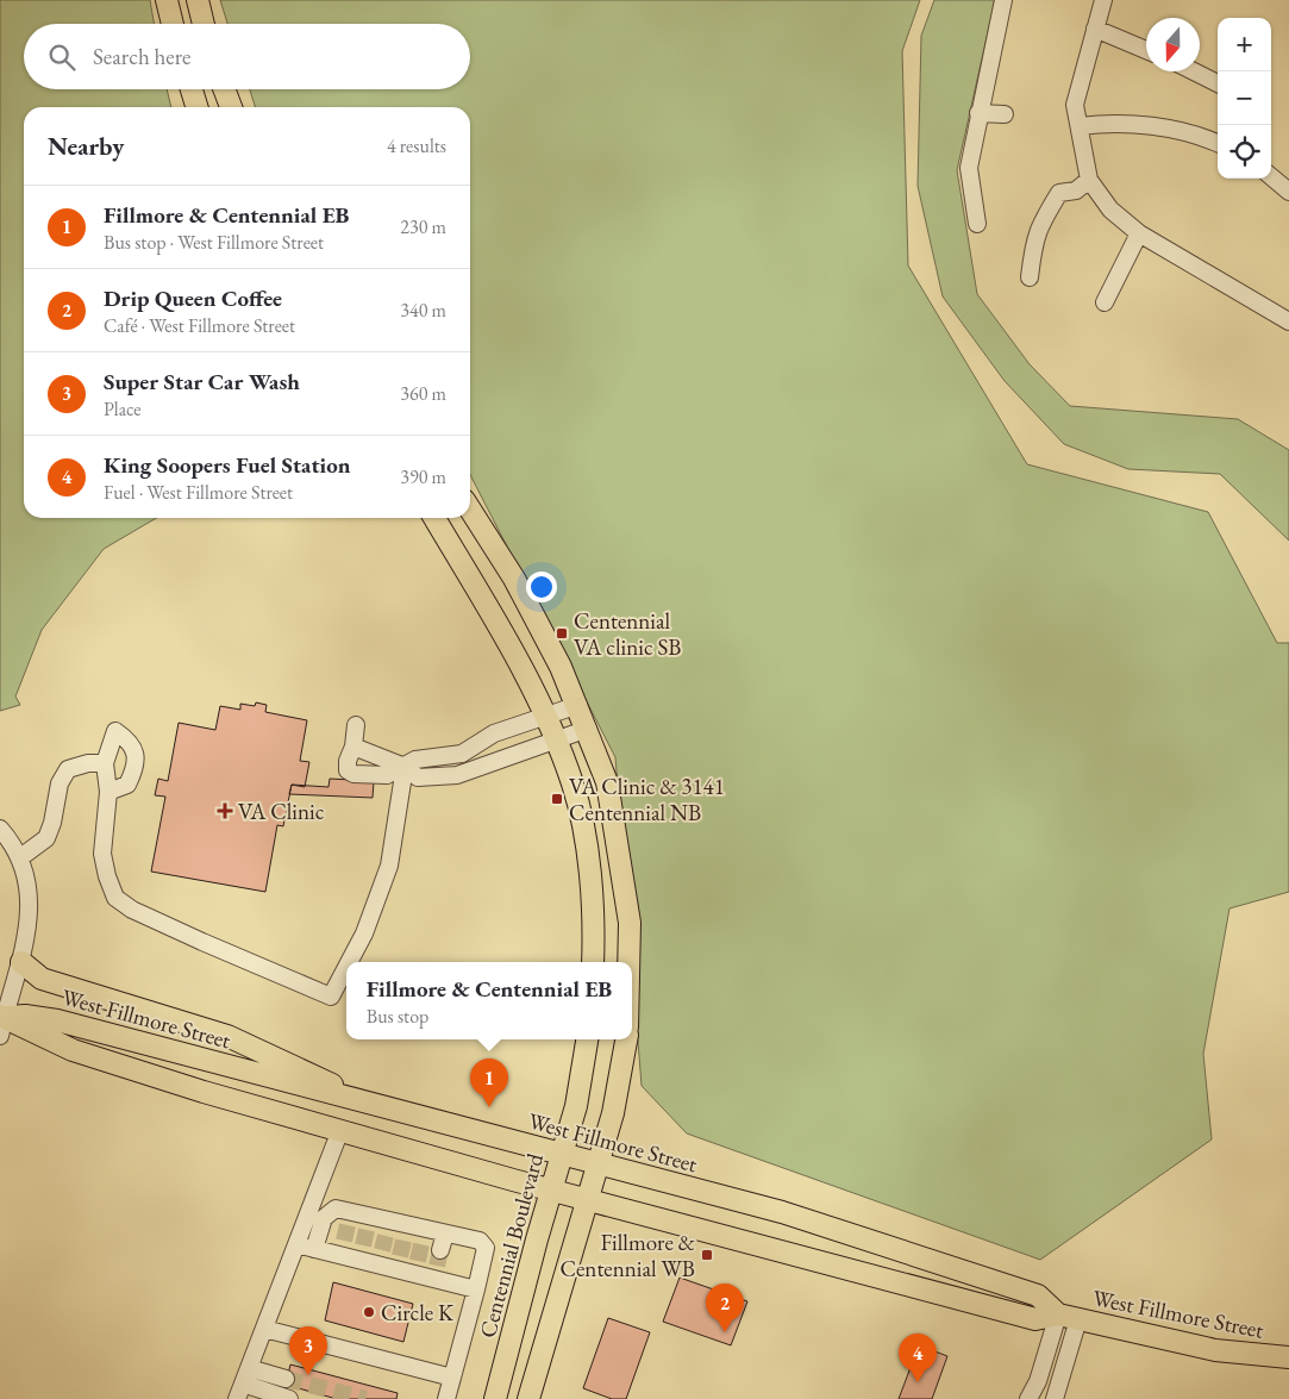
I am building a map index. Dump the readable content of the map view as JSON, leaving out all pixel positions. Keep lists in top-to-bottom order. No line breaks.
{"streets":{"main road":["West Fillmore Street","Centennial Boulevard"]},"crossings":[["West Fillmore Street","Centennial Boulevard"]],"places":{"transit":["Centennial VA clinic SB","VA Clinic & 3141 Centennial NB","Fillmore & Centennial WB"],"health":["VA Clinic"],"other":["Circle K"]},"north":"bottom","page":{"map_buttons":["+","−"],"search":"Search here","heading":["Nearby","4 results"],"list":[{"mark":"1","name":"Fillmore & Centennial EB","note":"Bus stop · West Fillmore Street","value":"230 m"},{"mark":"2","name":"Drip Queen Coffee","note":"Café · West Fillmore Street","value":"340 m"},{"mark":"3","name":"Super Star Car Wash","note":"Place","value":"360 m"},{"mark":"4","name":"King Soopers Fuel Station","note":"Fuel · West Fillmore Street","value":"390 m"}],"popup":["Fillmore & Centennial EB","Bus stop"],"pins":["1","2","3","4"]}}
